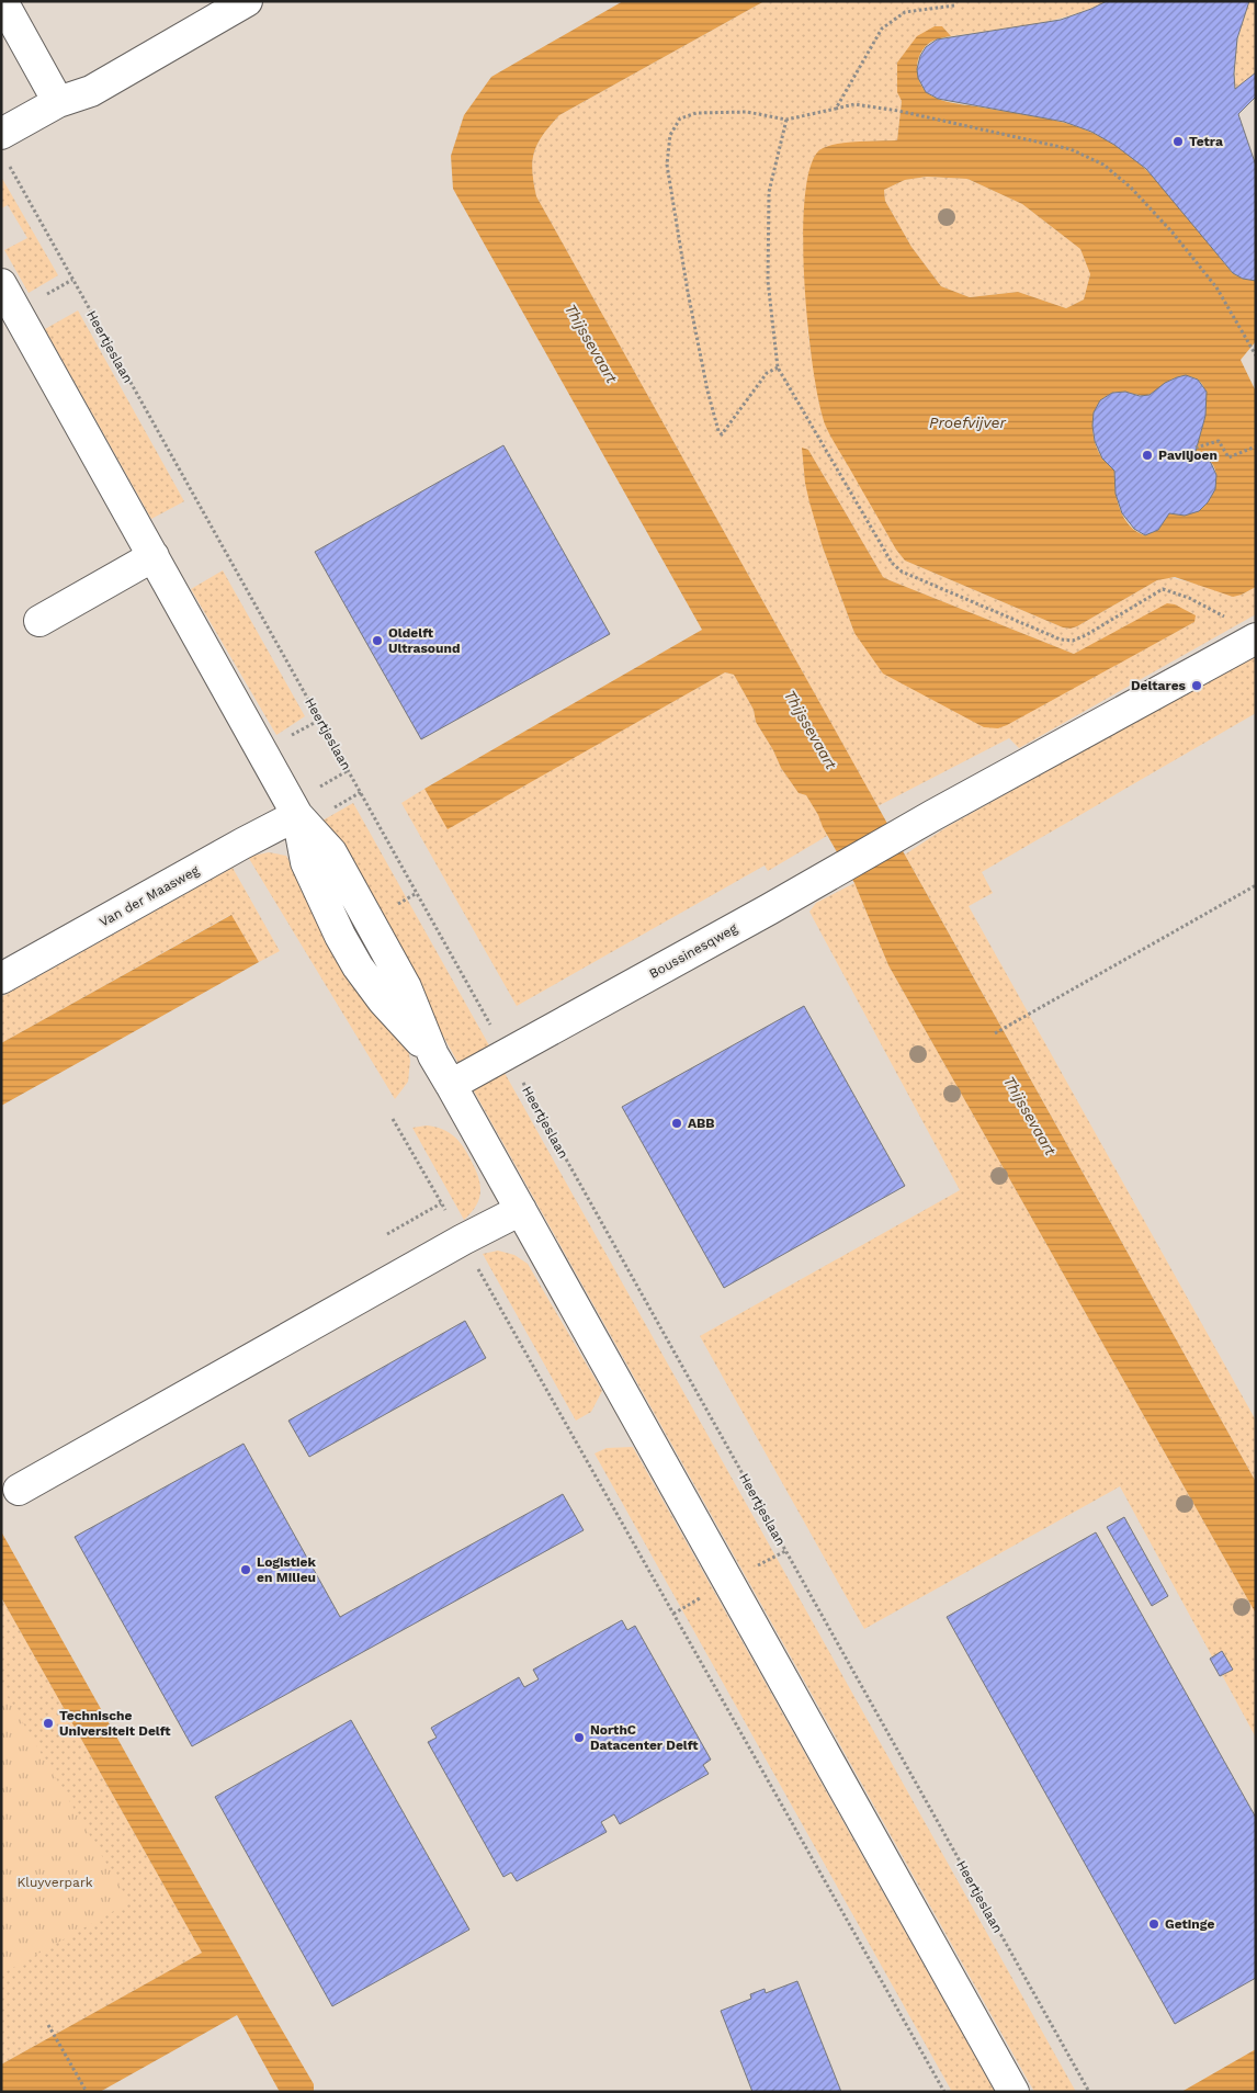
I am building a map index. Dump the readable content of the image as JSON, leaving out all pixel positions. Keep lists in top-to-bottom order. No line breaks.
{"streets":{"street":["Van der Maasweg","Boussinesqweg"],"path":["Heertjeslaan"]},"crossings":[["Heertjeslaan","Boussinesqweg"]],"water":["Thijssevaart","Proefvijver"],"parks":["Kluyverpark"],"places":["Tetra","Paviljoen","Oldelft Ultrasound","Deltares","ABB","Logistiek en Milieu","Technische Universiteit Delft","NorthC Datacenter Delft","Getinge"]}
